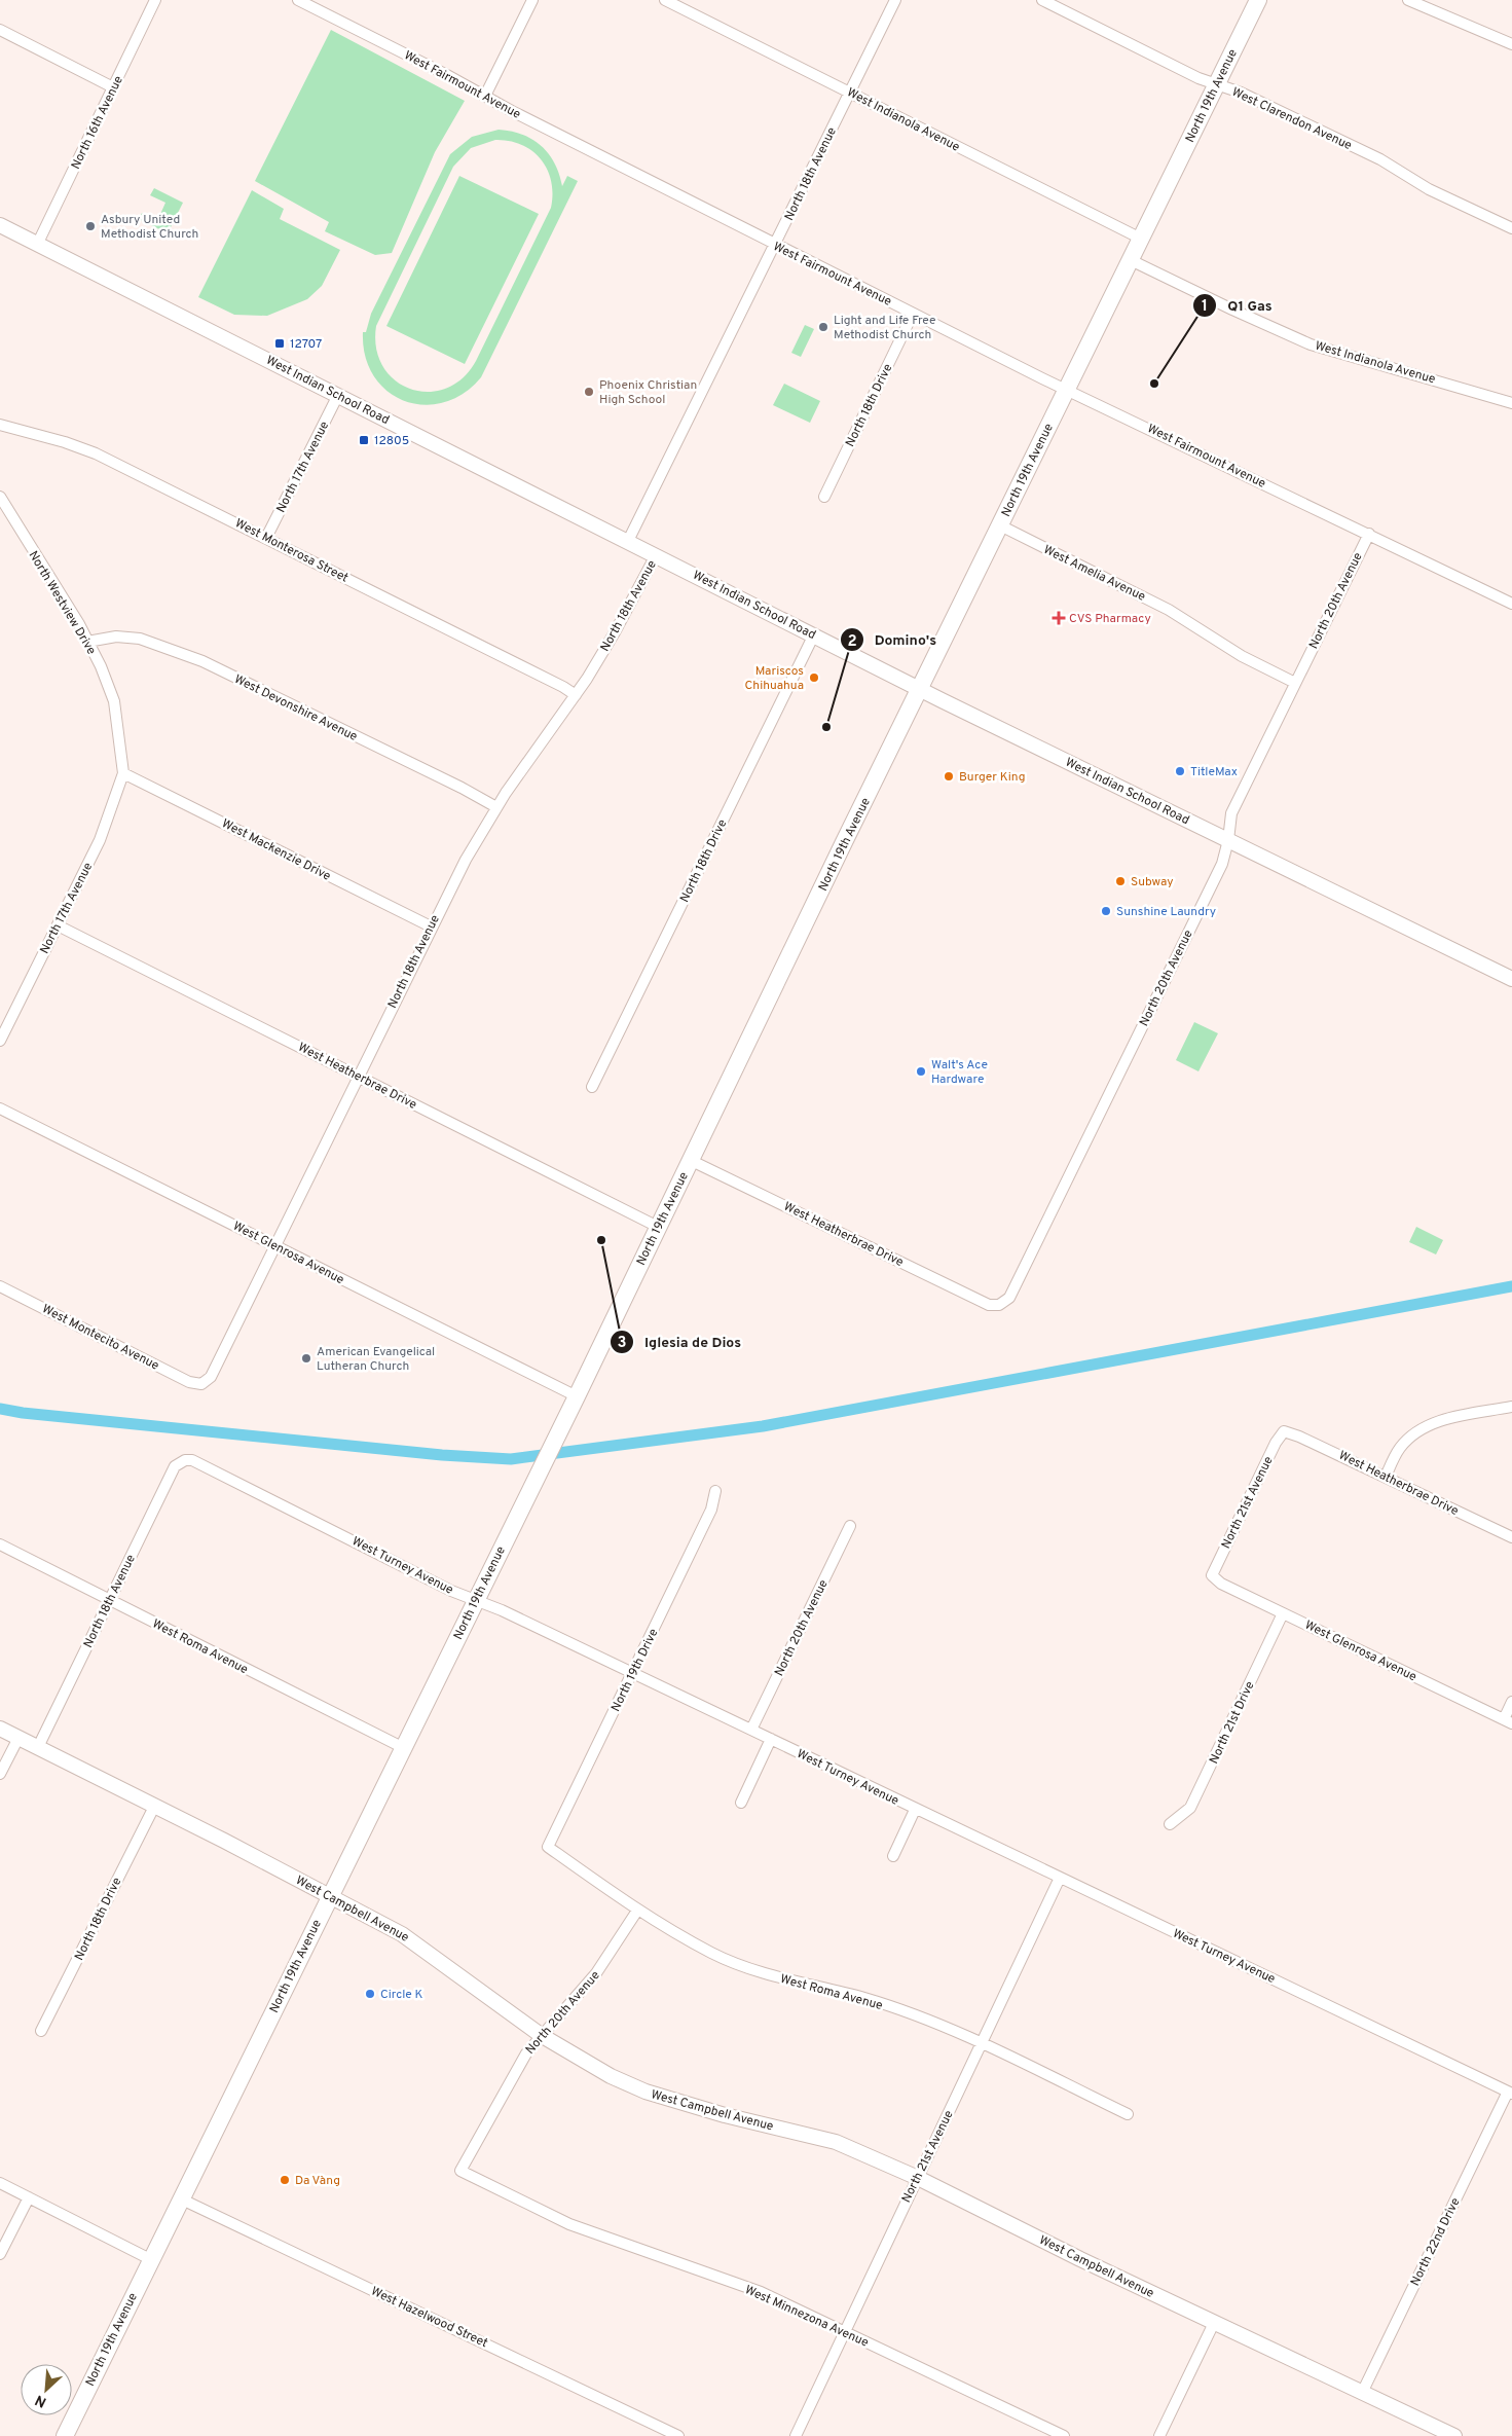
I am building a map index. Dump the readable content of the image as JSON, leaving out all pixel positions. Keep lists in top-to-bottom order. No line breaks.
{"streets":{"main road":["North 19th Avenue","West Indian School Road","West Campbell Avenue"],"street":["West Fairmount Avenue","West Clarendon Avenue","West Indianola Avenue","North 16th Avenue","North 18th Avenue","North 18th Drive","North 17th Avenue","West Monterosa Street","West Amelia Avenue","North 20th Avenue","North Westview Drive","West Devonshire Avenue","West Mackenzie Drive","West Heatherbrae Drive","West Glenrosa Avenue","West Montecito Avenue","North 21st Avenue","West Turney Avenue","West Roma Avenue","North 19th Drive","North 21st Drive","North 22nd Drive","West Minnezona Avenue","West Hazelwood Street"]},"crossings":[["West Fairmount Avenue","North 19th Avenue"],["West Fairmount Avenue","North 18th Avenue"],["West Fairmount Avenue","North 18th Drive"],["West Fairmount Avenue","North 20th Avenue"],["North 19th Avenue","West Clarendon Avenue"],["North 19th Avenue","West Indianola Avenue"],["North 19th Avenue","West Indian School Road"],["North 19th Avenue","West Amelia Avenue"],["North 19th Avenue","West Heatherbrae Drive"],["North 19th Avenue","West Glenrosa Avenue"],["North 19th Avenue","West Turney Avenue"],["North 19th Avenue","West Roma Avenue"],["North 19th Avenue","West Campbell Avenue"],["North 19th Avenue","West Hazelwood Street"],["West Indianola Avenue","North 18th Avenue"],["North 16th Avenue","West Indian School Road"],["North 18th Avenue","West Indian School Road"],["North 18th Avenue","West Monterosa Street"],["North 18th Avenue","West Devonshire Avenue"],["North 18th Avenue","West Mackenzie Drive"],["North 18th Avenue","West Heatherbrae Drive"],["North 18th Avenue","West Glenrosa Avenue"],["North 18th Avenue","West Montecito Avenue"],["North 18th Avenue","West Turney Avenue"],["North 18th Avenue","West Roma Avenue"],["North 18th Avenue","West Campbell Avenue"],["West Indian School Road","North 18th Drive"],["West Indian School Road","North 17th Avenue"],["West Indian School Road","North 20th Avenue"],["North 18th Drive","West Campbell Avenue"],["North 17th Avenue","West Monterosa Street"],["North 17th Avenue","North Westview Drive"],["North 17th Avenue","West Mackenzie Drive"],["North 17th Avenue","West Heatherbrae Drive"],["West Amelia Avenue","North 20th Avenue"],["North 20th Avenue","West Heatherbrae Drive"],["North 20th Avenue","West Turney Avenue"],["North 20th Avenue","West Roma Avenue"],["North 20th Avenue","West Campbell Avenue"],["North 20th Avenue","West Minnezona Avenue"],["North Westview Drive","West Devonshire Avenue"],["North Westview Drive","West Mackenzie Drive"],["West Heatherbrae Drive","North 21st Avenue"],["West Glenrosa Avenue","North 21st Avenue"],["West Glenrosa Avenue","North 21st Drive"],["North 21st Avenue","West Turney Avenue"],["North 21st Avenue","West Roma Avenue"],["North 21st Avenue","West Campbell Avenue"],["North 21st Avenue","West Minnezona Avenue"],["West Turney Avenue","North 19th Drive"],["West Turney Avenue","North 22nd Drive"],["West Roma Avenue","North 19th Drive"],["West Campbell Avenue","North 22nd Drive"]],"places":{"other":["Asbury United Methodist Church","Light and Life Free Methodist Church","Q1 Gas","Phoenix Christian High School","Mariscos Chihuahua","Domino's","TitleMax","Burger King","Subway","Sunshine Laundry","Walt's Ace Hardware","Iglesia de Dios","American Evangelical Lutheran Church","Circle K","Da Vàng"],"transit":["12707","12805"],"health":["CVS Pharmacy"]},"north":"bottom left"}
